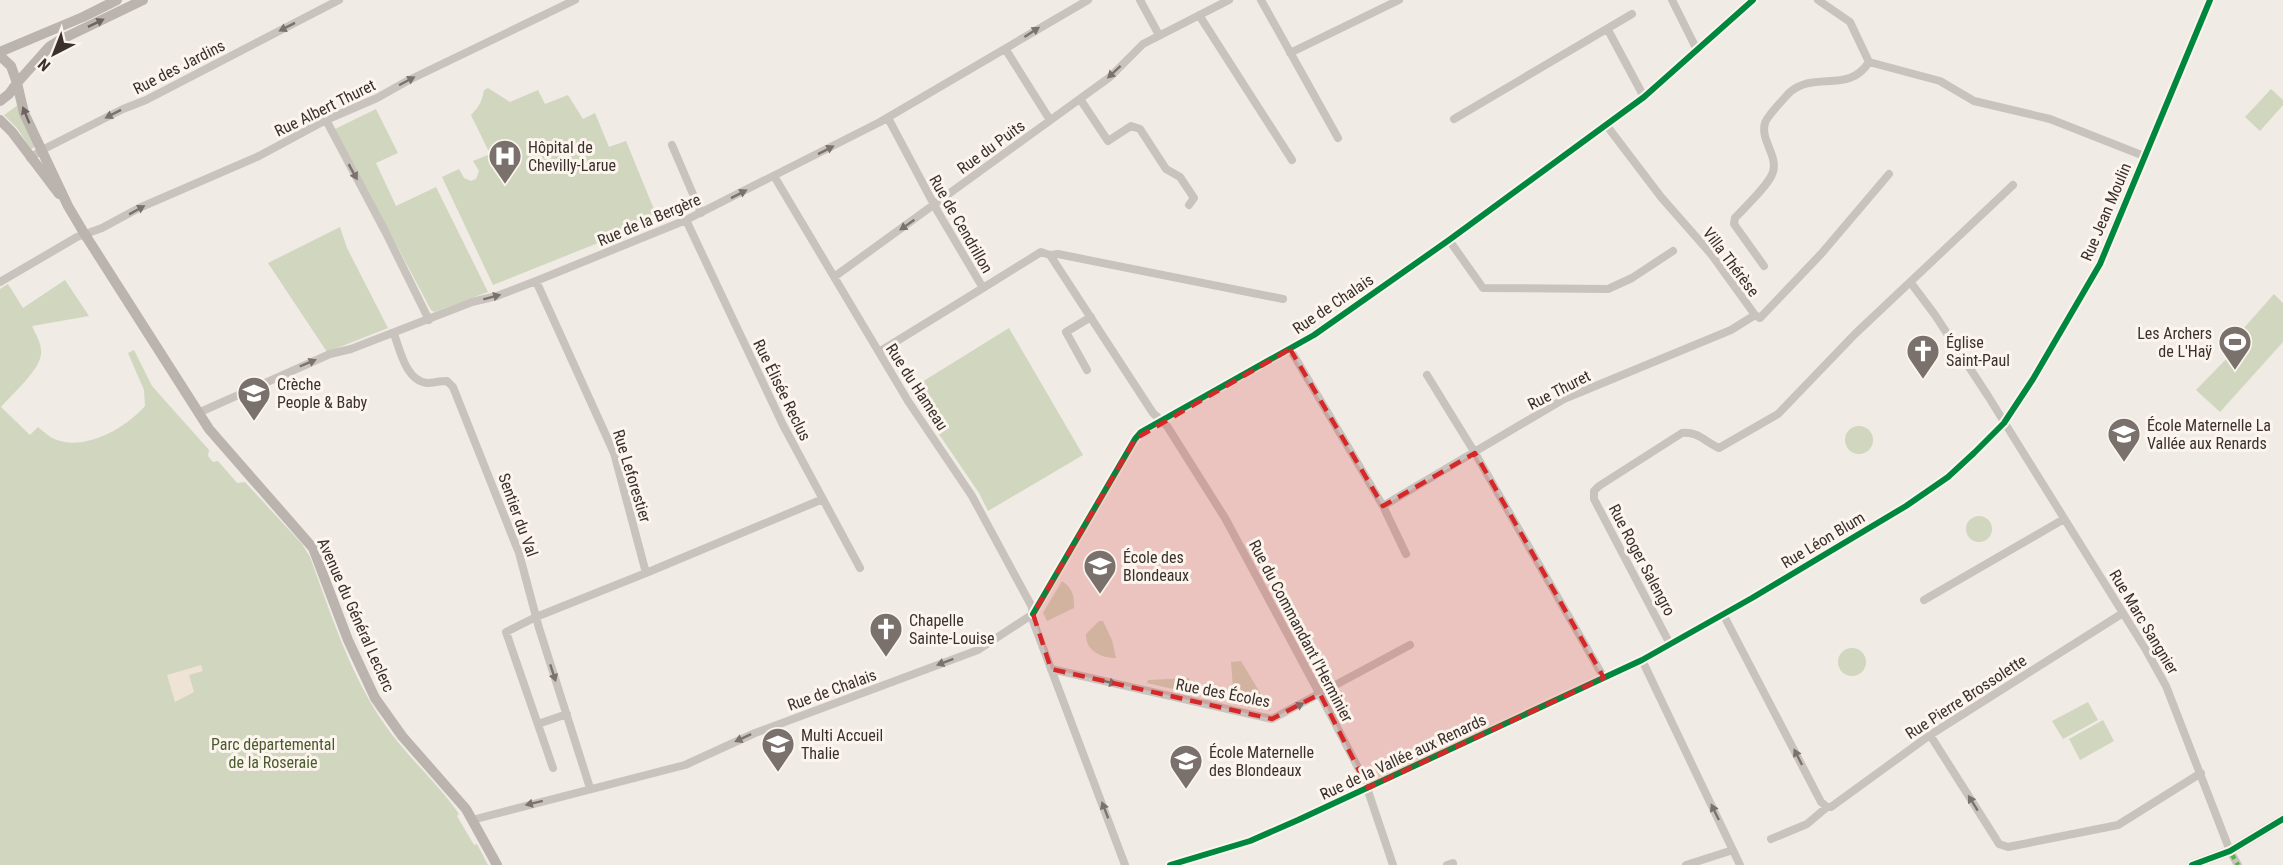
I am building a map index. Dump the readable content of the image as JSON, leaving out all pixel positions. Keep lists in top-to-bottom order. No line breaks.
{"streets":{"main road":["Avenue du Général Leclerc"],"street":["Rue des Jardins","Rue Albert Thuret","Rue du Puits","Rue Jean Moulin","Rue de la Bergère","Rue de Cendrillon","Villa Thérèse","Rue de Chalais","Rue du Hameau","Rue Élisée Reclus","Rue Thuret","Rue Leforestier","Sentier du Val","Rue Léon Blum","Rue Roger Salengro","Rue Marc Sangnier","Rue du Commandant l'Herminier","Rue des Écoles","Rue Pierre Brossolette","Rue de la Vallée aux Renards"]},"crossings":[["Rue Albert Thuret","Avenue du Général Leclerc"],["Rue du Puits","Rue de Cendrillon"],["Rue du Puits","Rue du Hameau"],["Rue Jean Moulin","Rue Léon Blum"],["Rue Jean Moulin","Rue Marc Sangnier"],["Rue de la Bergère","Rue de Cendrillon"],["Rue de la Bergère","Rue du Hameau"],["Rue de la Bergère","Rue Élisée Reclus"],["Rue de la Bergère","Rue Leforestier"],["Rue de la Bergère","Sentier du Val"],["Rue de la Bergère","Avenue du Général Leclerc"],["Villa Thérèse","Rue de Chalais"],["Villa Thérèse","Rue Thuret"],["Rue de Chalais","Rue du Hameau"],["Rue de Chalais","Avenue du Général Leclerc"],["Rue de Chalais","Rue du Commandant l'Herminier"],["Rue du Hameau","Rue des Écoles"],["Rue Léon Blum","Rue Roger Salengro"],["Rue Léon Blum","Rue Marc Sangnier"],["Rue Léon Blum","Rue de la Vallée aux Renards"],["Rue Roger Salengro","Rue Marc Sangnier"],["Rue Marc Sangnier","Rue Pierre Brossolette"],["Rue du Commandant l'Herminier","Rue des Écoles"],["Rue du Commandant l'Herminier","Rue de la Vallée aux Renards"]],"one_way":["Rue des Jardins","Rue Albert Thuret","Rue du Puits","Rue de la Bergère","Rue de Chalais","Rue des Écoles"],"parks":["Parc départemental de la Roseraie"],"places":{"hospital":["Hôpital de Chevilly-Larue"],"sports":["Les Archers de L'Haÿ"],"church":["Église Saint-Paul","Chapelle Sainte-Louise"],"school or university":["Crèche People & Baby","École Maternelle La Vallée aux Renards","École des Blondeaux","Multi Accueil Thalie","École Maternelle des Blondeaux"]},"north":"bottom left"}
